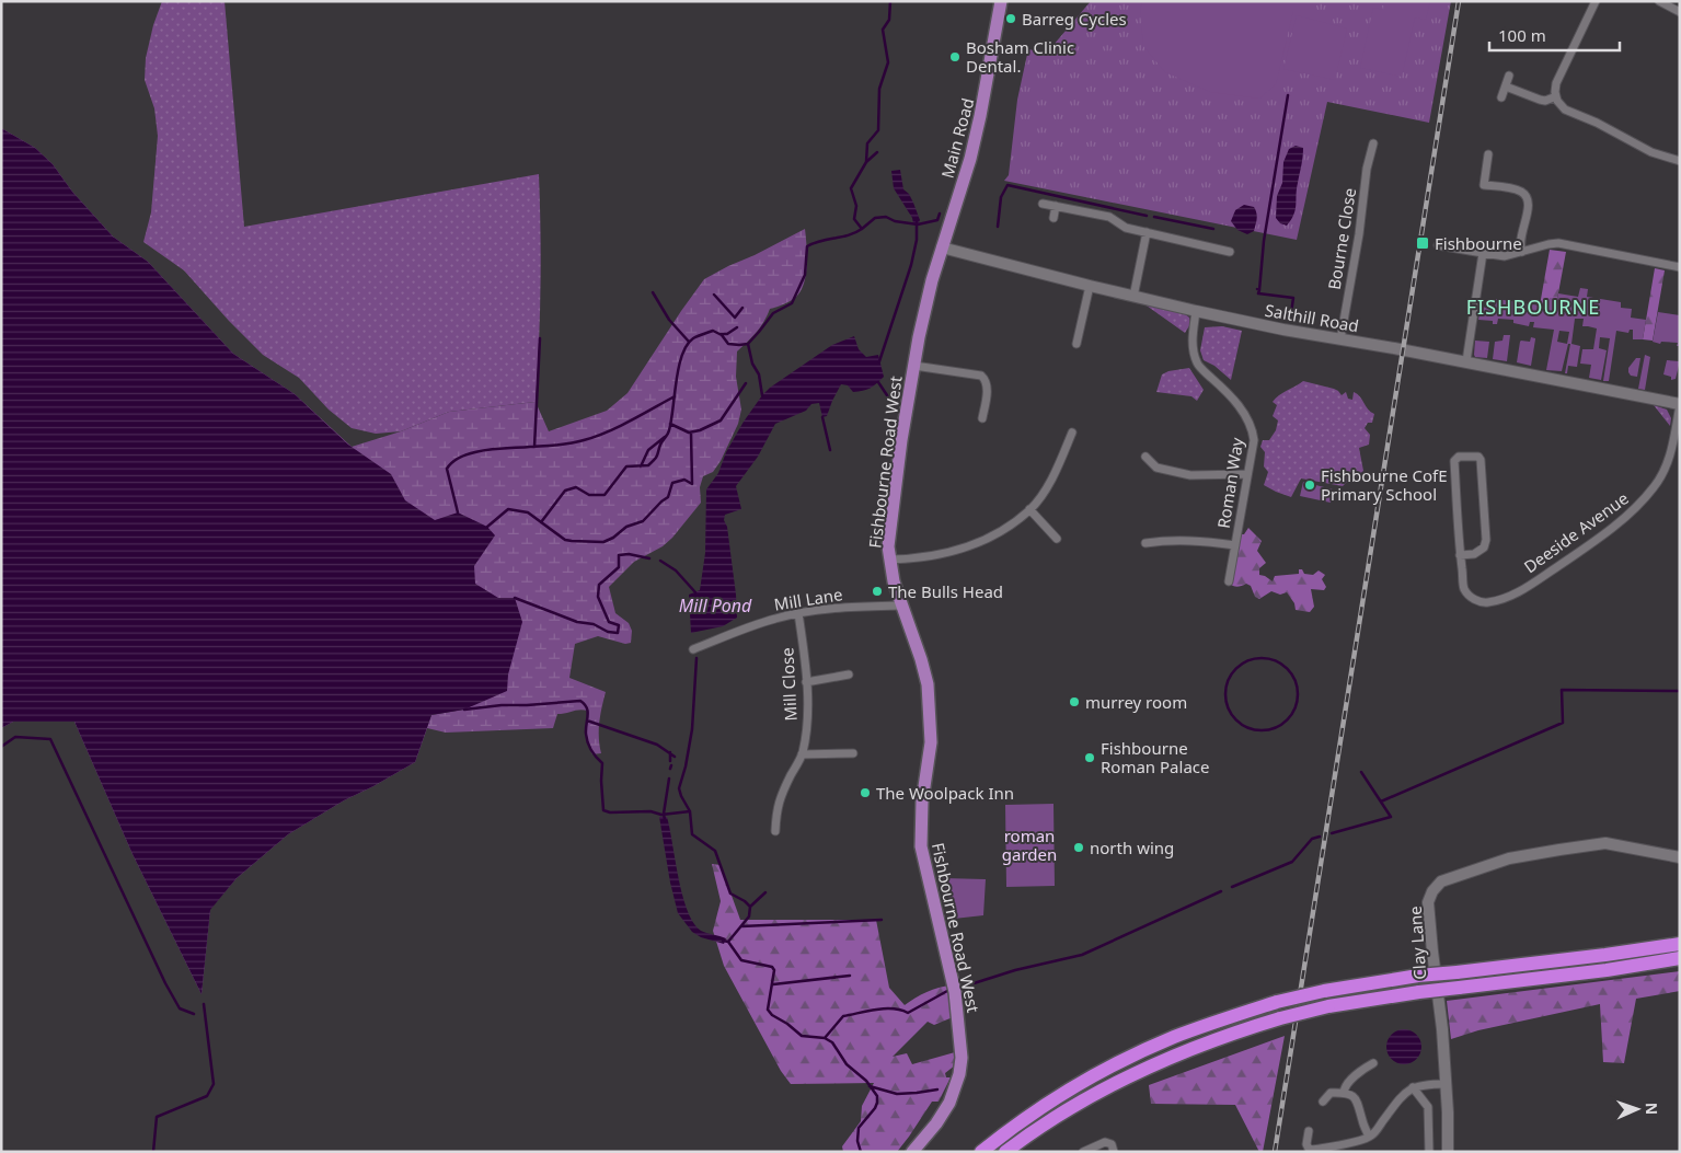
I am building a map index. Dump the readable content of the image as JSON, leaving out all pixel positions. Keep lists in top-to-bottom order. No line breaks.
{"streets":{"main road":["Main Road","Fishbourne Road West"],"street":["Bourne Close","Salthill Road","Roman Way","Deeside Avenue","Mill Lane","Mill Close","Clay Lane"]},"crossings":[["Main Road","Salthill Road"],["Main Road","Fishbourne Road West"],["Bourne Close","Salthill Road"],["Salthill Road","Fishbourne Road West"],["Salthill Road","Roman Way"],["Salthill Road","Deeside Avenue"],["Fishbourne Road West","Mill Lane"],["Mill Lane","Mill Close"]],"districts":["FISHBOURNE"],"water":["Mill Pond"],"parks":["roman garden"],"places":{"other":["Barreg Cycles","Bosham Clinic Dental.","Fishbourne CofE Primary School","The Bulls Head","murrey room","Fishbourne Roman Palace","The Woolpack Inn","north wing"],"transit":["Fishbourne"]},"scale_bar":"100 m","north":"right"}
